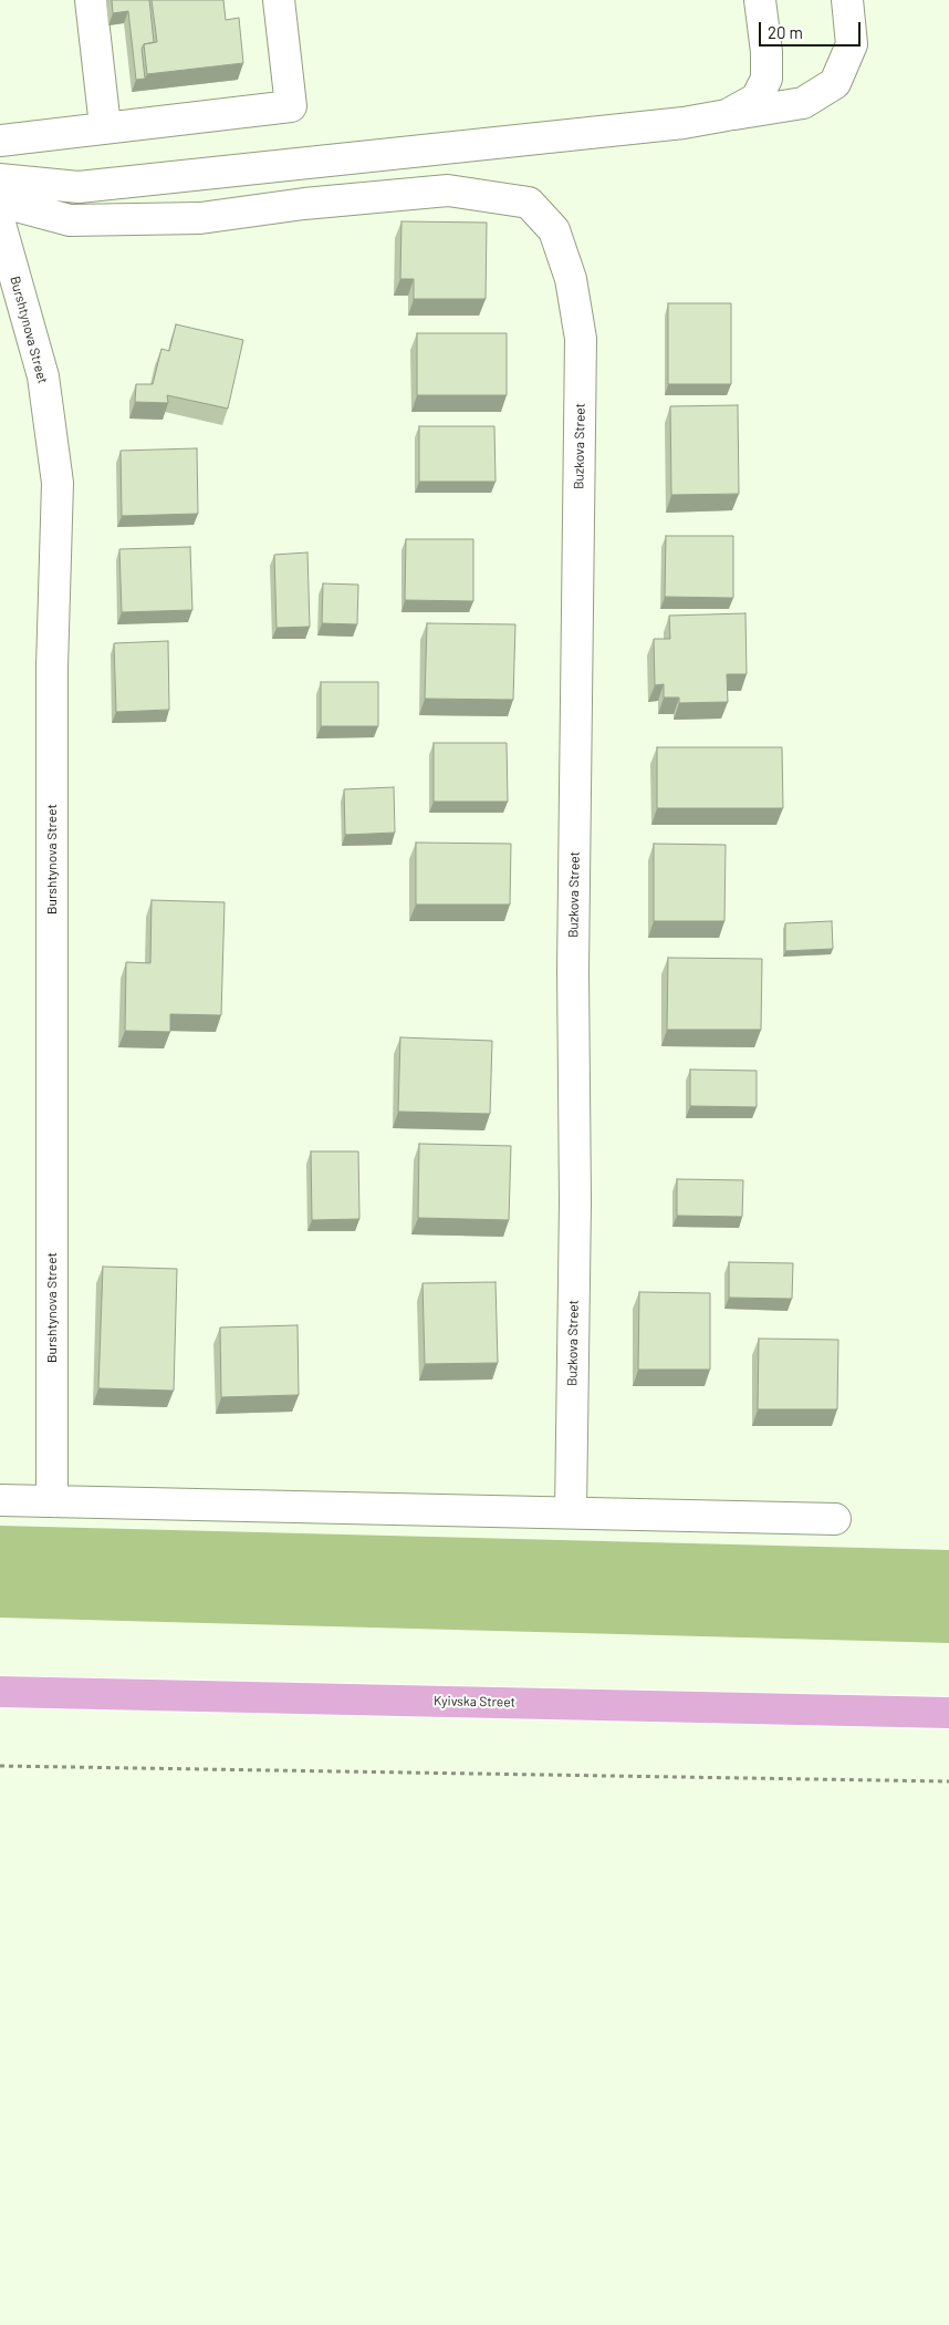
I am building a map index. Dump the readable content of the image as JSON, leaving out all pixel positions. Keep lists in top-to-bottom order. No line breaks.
{"streets":{"main road":["Kyivska Street"],"street":["Burshtynova Street","Buzkova Street"]},"scale_bar":"20 m"}
